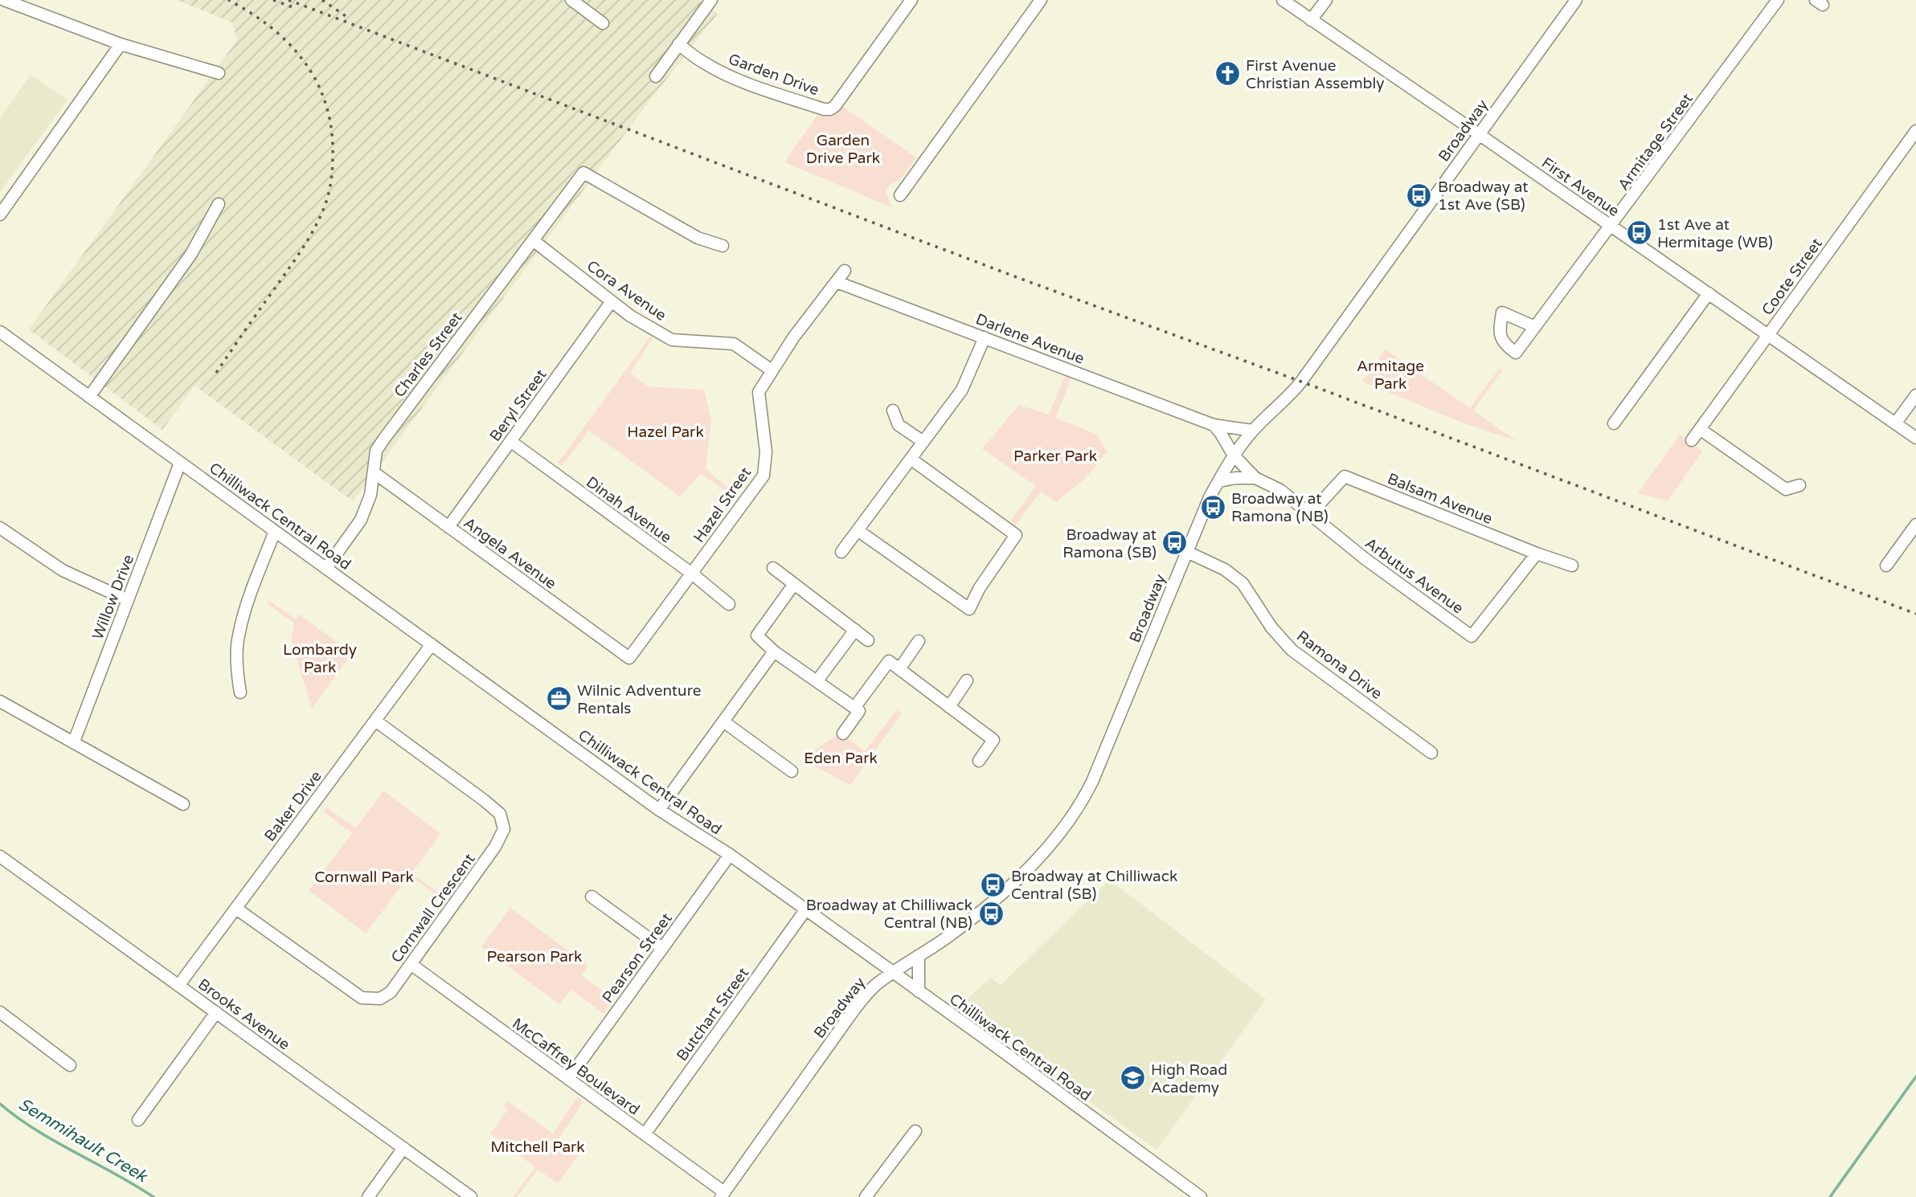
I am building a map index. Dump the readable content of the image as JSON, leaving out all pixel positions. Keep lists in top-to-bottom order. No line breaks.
{"streets":{"street":["Garden Drive","Broadway","Armitage Street","First Avenue","Coote Street","Cora Avenue","Darlene Avenue","Charles Street","Beryl Street","Balsam Avenue","Hazel Street","Dinah Avenue","Chilliwack Central Road","Angela Avenue","Arbutus Avenue","Willow Drive","Ramona Drive","Baker Drive","Cornwall Crescent","Pearson Street","Brooks Avenue","Butchart Street","McCaffrey Boulevard"]},"crossings":[["Broadway","First Avenue"],["Broadway","Darlene Avenue"],["Broadway","Chilliwack Central Road"],["Broadway","Arbutus Avenue"],["Broadway","Ramona Drive"],["Broadway","McCaffrey Boulevard"],["Armitage Street","First Avenue"],["First Avenue","Coote Street"],["Cora Avenue","Charles Street"],["Cora Avenue","Beryl Street"],["Cora Avenue","Hazel Street"],["Darlene Avenue","Hazel Street"],["Charles Street","Chilliwack Central Road"],["Charles Street","Angela Avenue"],["Beryl Street","Dinah Avenue"],["Beryl Street","Angela Avenue"],["Balsam Avenue","Arbutus Avenue"],["Hazel Street","Dinah Avenue"],["Hazel Street","Angela Avenue"],["Chilliwack Central Road","Willow Drive"],["Chilliwack Central Road","Baker Drive"],["Chilliwack Central Road","Pearson Street"],["Chilliwack Central Road","Butchart Street"],["Baker Drive","Cornwall Crescent"],["Baker Drive","Brooks Avenue"],["Cornwall Crescent","McCaffrey Boulevard"],["Pearson Street","McCaffrey Boulevard"],["Butchart Street","McCaffrey Boulevard"]],"water":["Semmihault Creek"],"parks":["Garden Drive Park","Armitage Park","Hazel Park","Parker Park","Lombardy Park","Eden Park","Cornwall Park","Pearson Park","Mitchell Park"],"places":{"church":["First Avenue Christian Assembly"],"bus stop":["Broadway at 1st Ave (SB)","1st Ave at Hermitage (WB)","Broadway at Ramona (NB)","Broadway at Ramona (SB)","Broadway at Chilliwack Central (SB)","Broadway at Chilliwack Central (NB)"],"office":["Wilnic Adventure Rentals"],"school or university":["High Road Academy"]}}
